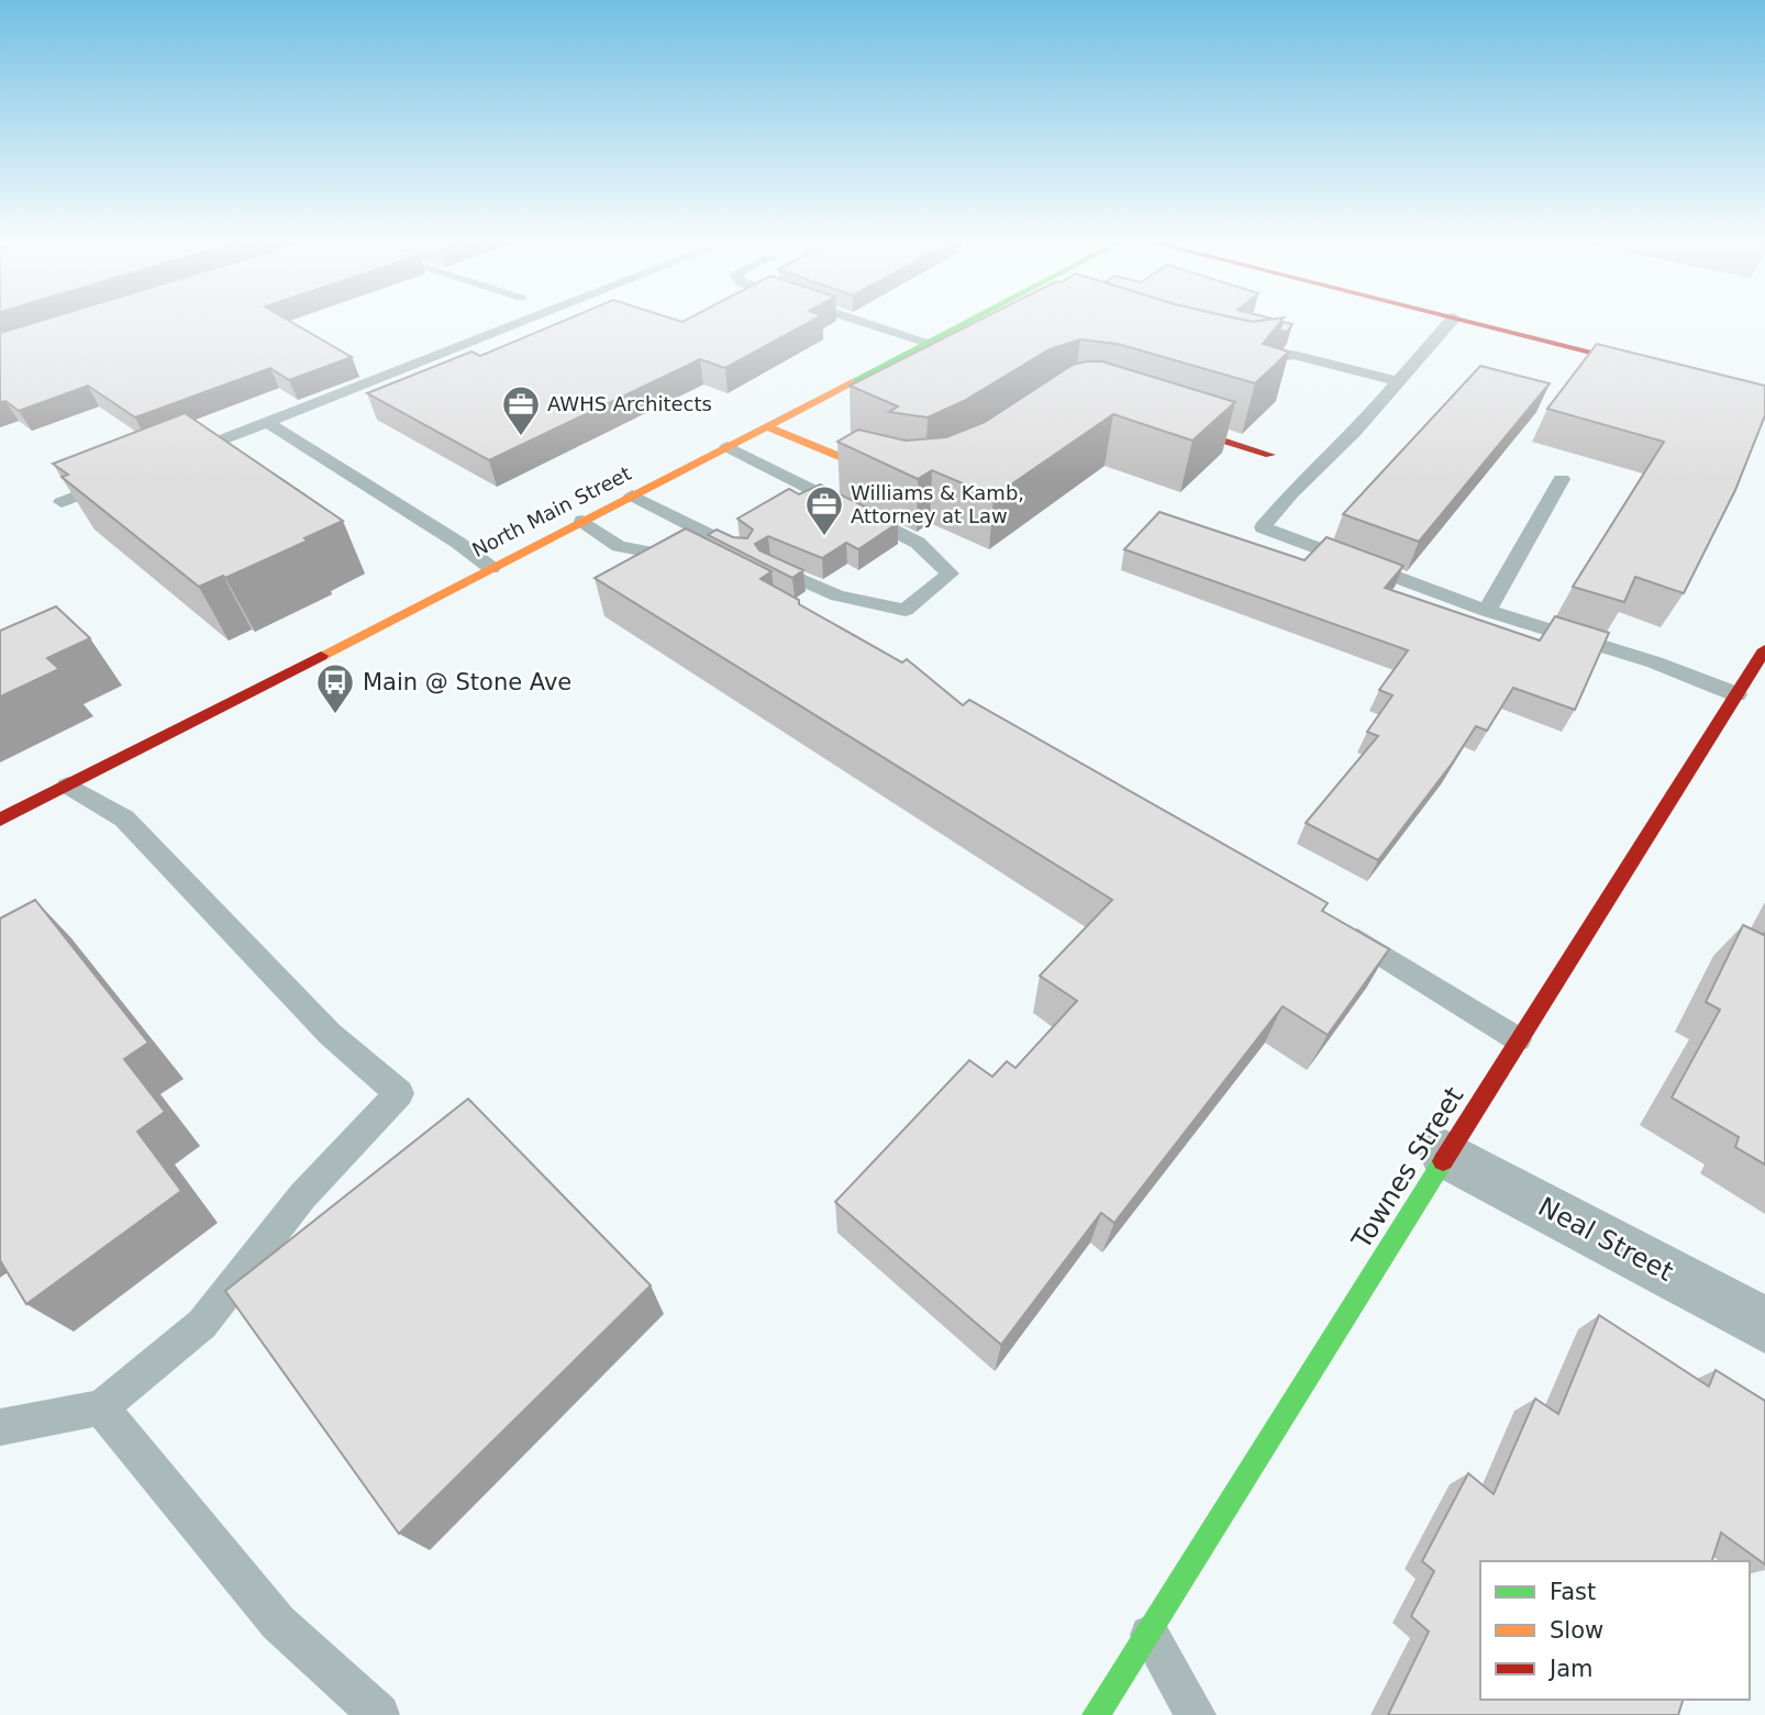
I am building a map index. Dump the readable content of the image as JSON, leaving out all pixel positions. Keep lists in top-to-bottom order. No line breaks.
{"streets":{"street":["North Main Street","Townes Street","Neal Street"]},"crossings":[["Townes Street","Neal Street"]],"places":{"office":["AWHS Architects","Williams & Kamb, Attorney at Law"],"bus stop":["Main @ Stone Ave"]},"legend":["Fast","Slow","Jam"]}
